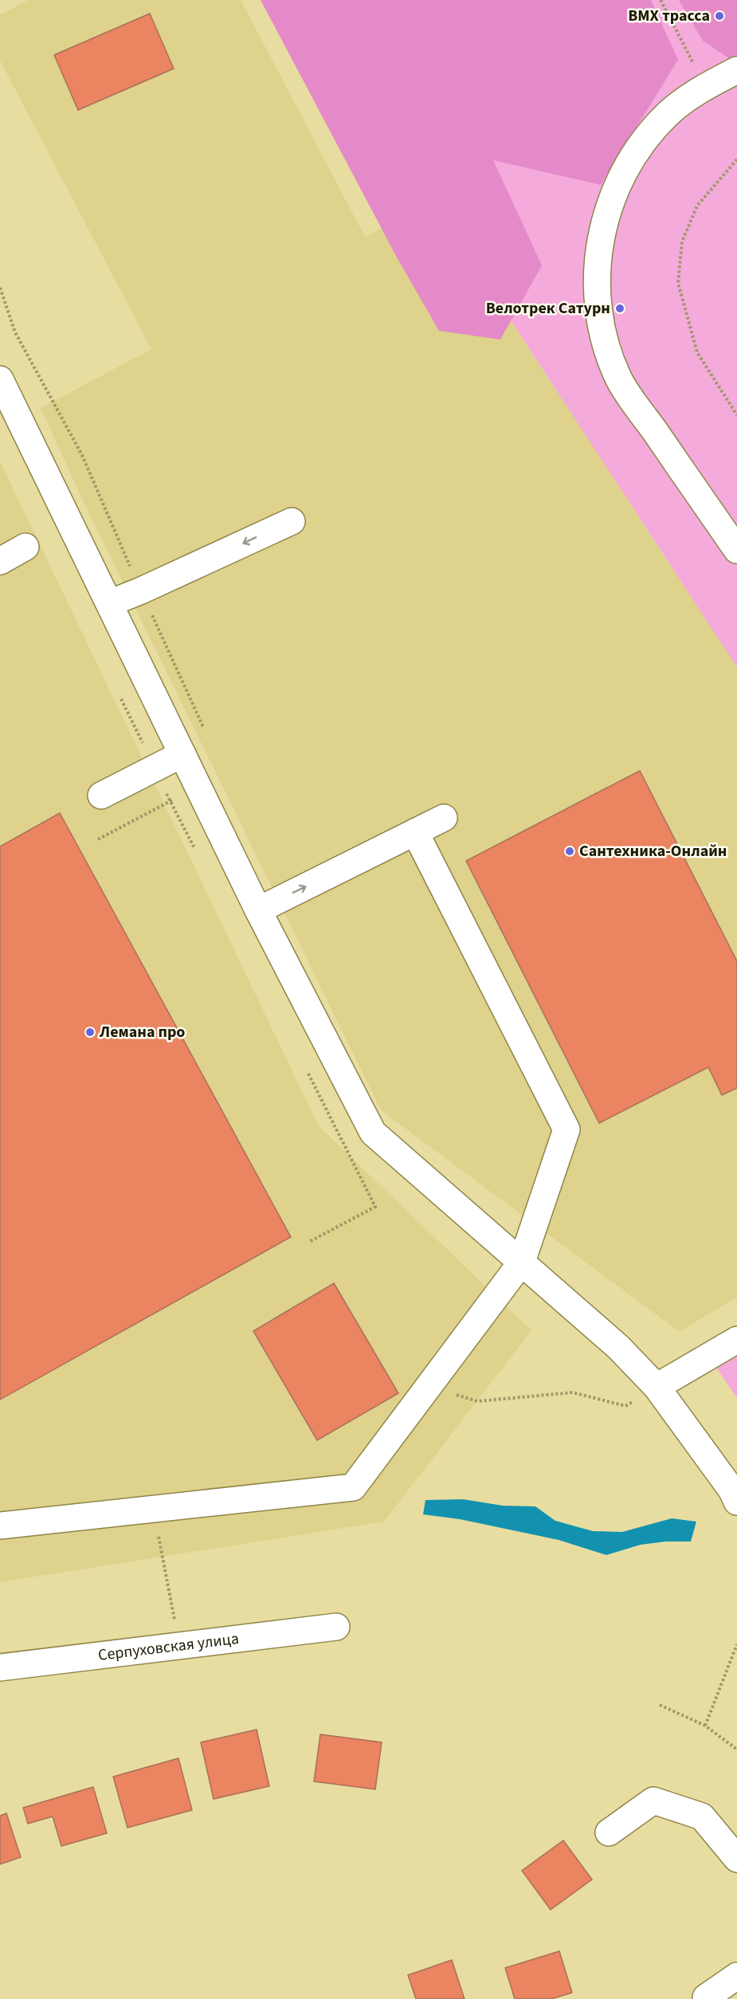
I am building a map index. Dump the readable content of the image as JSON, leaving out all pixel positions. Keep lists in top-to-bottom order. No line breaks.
{"streets":{"street":["Серпуховская улица"]},"places":["BMX трасса","Велотрек Сатурн","Сантехника-Онлайн","Лемана про"]}
